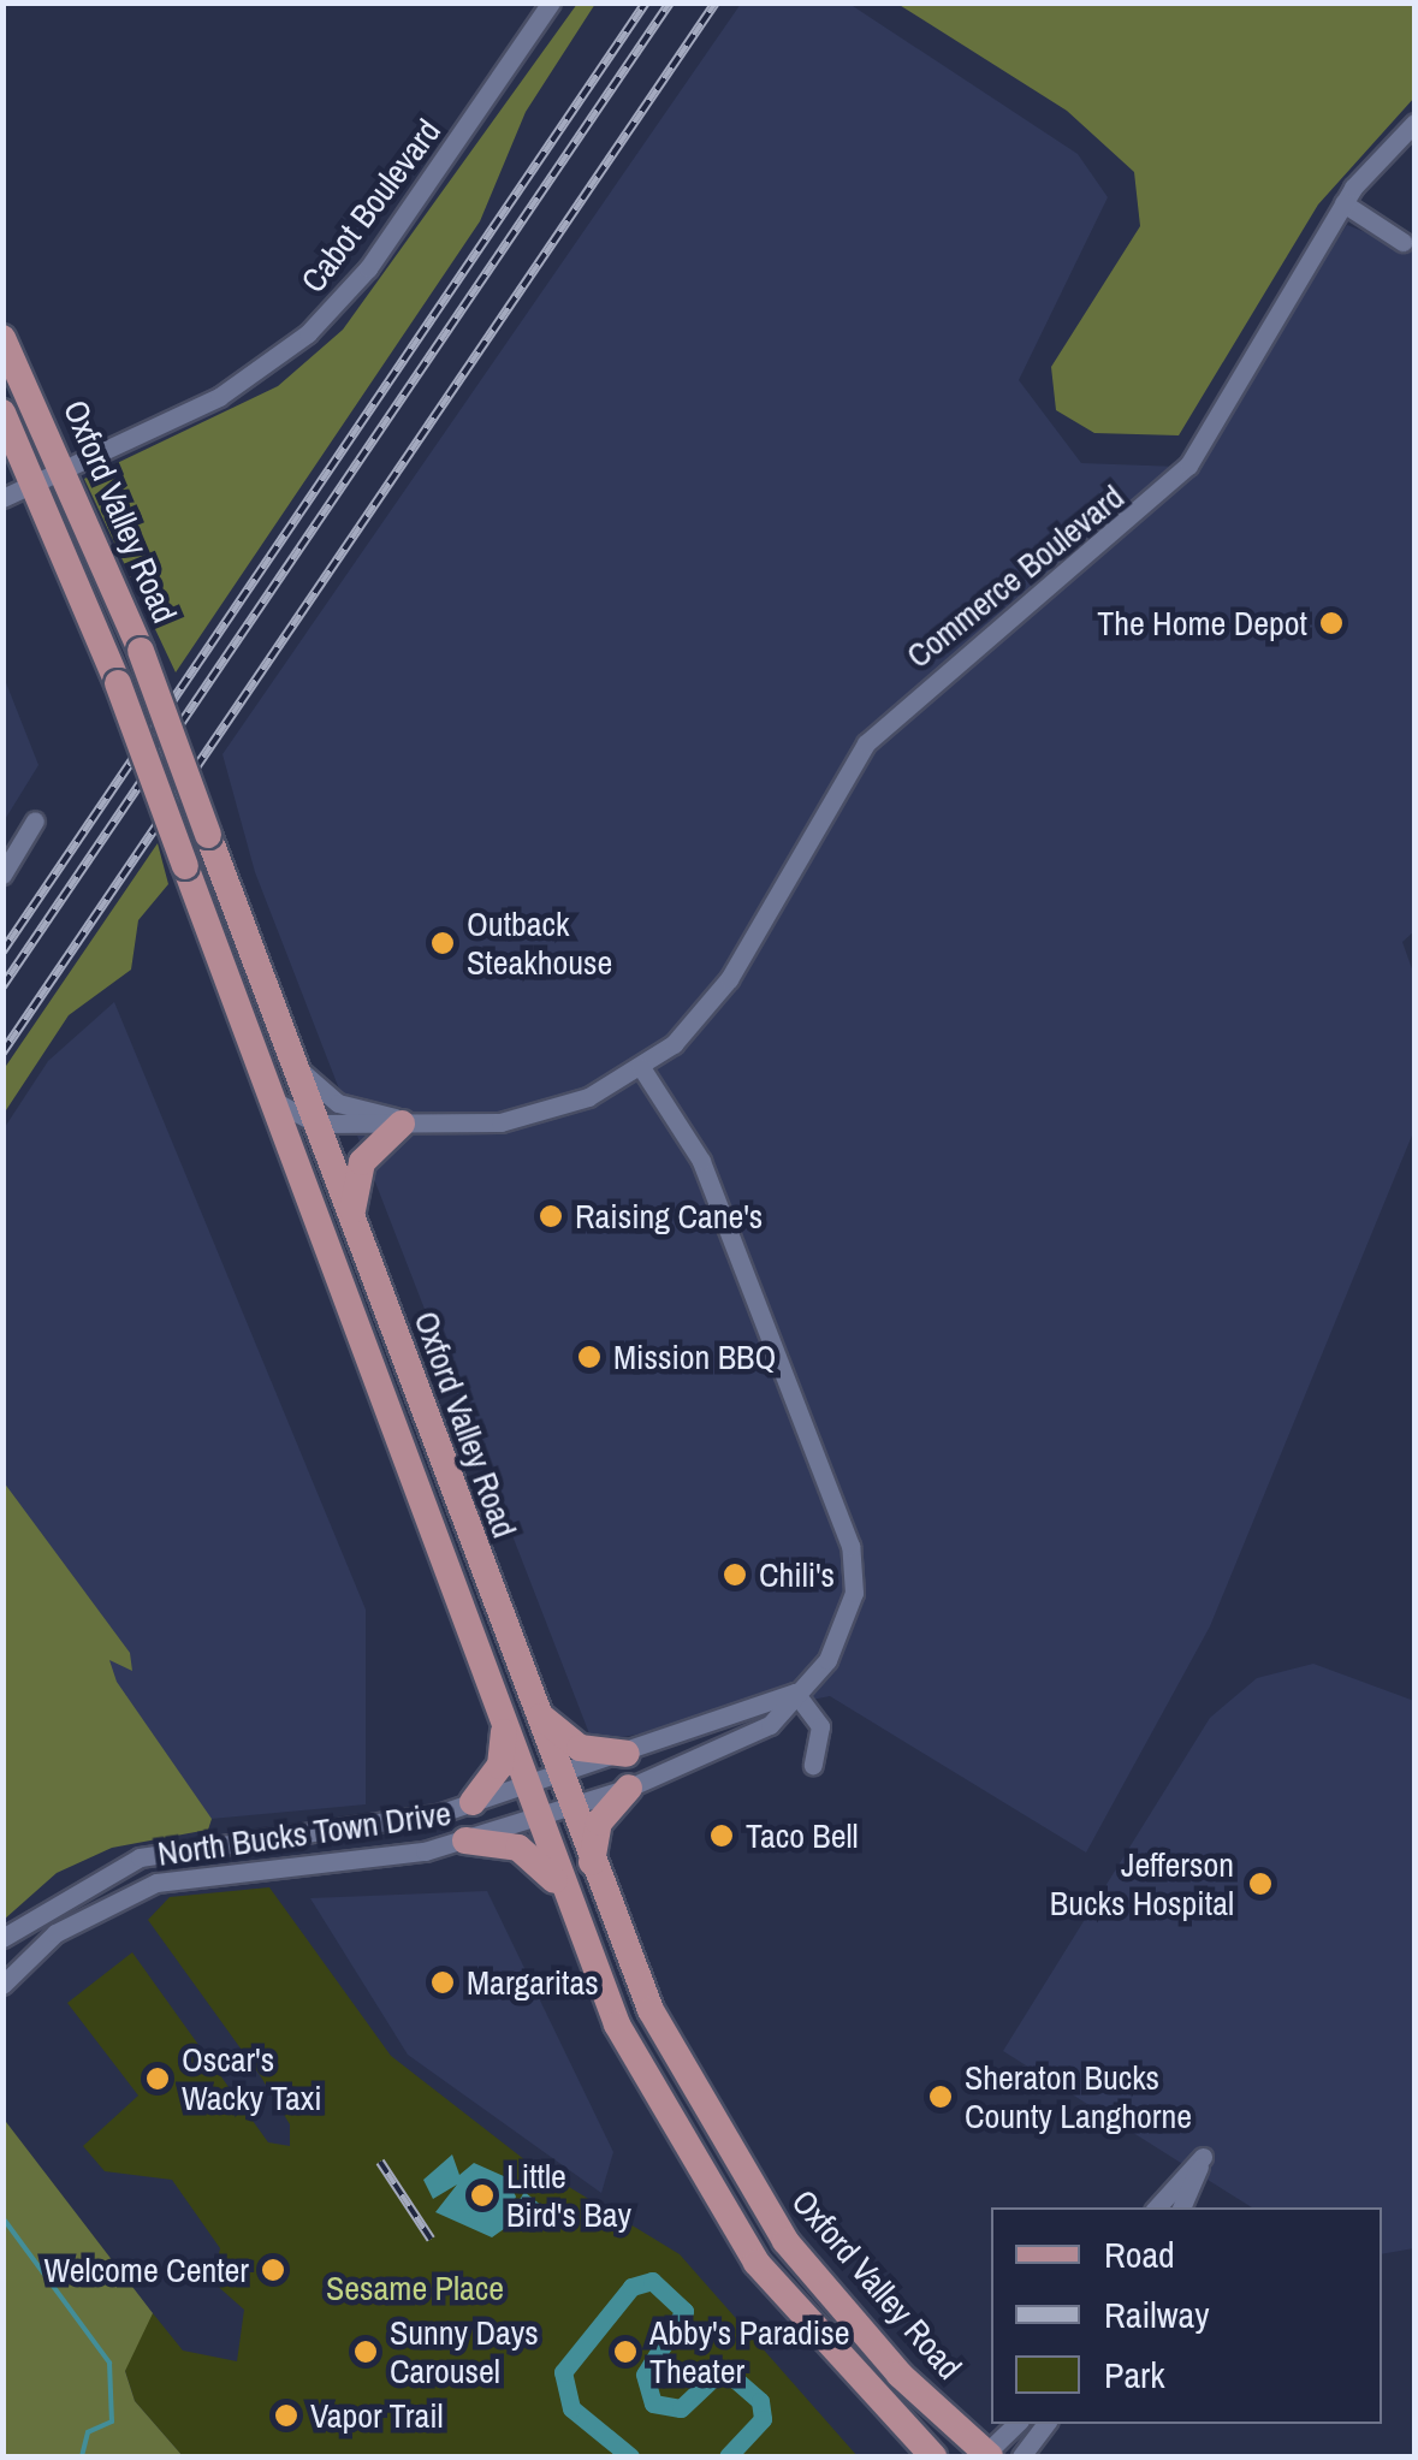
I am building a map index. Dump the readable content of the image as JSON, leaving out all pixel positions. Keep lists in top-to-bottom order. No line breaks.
{"streets":{"main road":["Oxford Valley Road"],"street":["Cabot Boulevard","Commerce Boulevard","North Bucks Town Drive"]},"crossings":[["Cabot Boulevard","Oxford Valley Road"],["Oxford Valley Road","Commerce Boulevard"],["Oxford Valley Road","North Bucks Town Drive"]],"parks":["Sesame Place"],"places":["The Home Depot","Outback Steakhouse","Raising Cane's","Mission BBQ","Chili's","Taco Bell","Jefferson Bucks Hospital","Margaritas","Oscar's Wacky Taxi","Sheraton Bucks County Langhorne","Little Bird's Bay","Welcome Center","Sunny Days Carousel","Abby's Paradise Theater","Vapor Trail"],"legend":["Road","Railway","Park"]}
